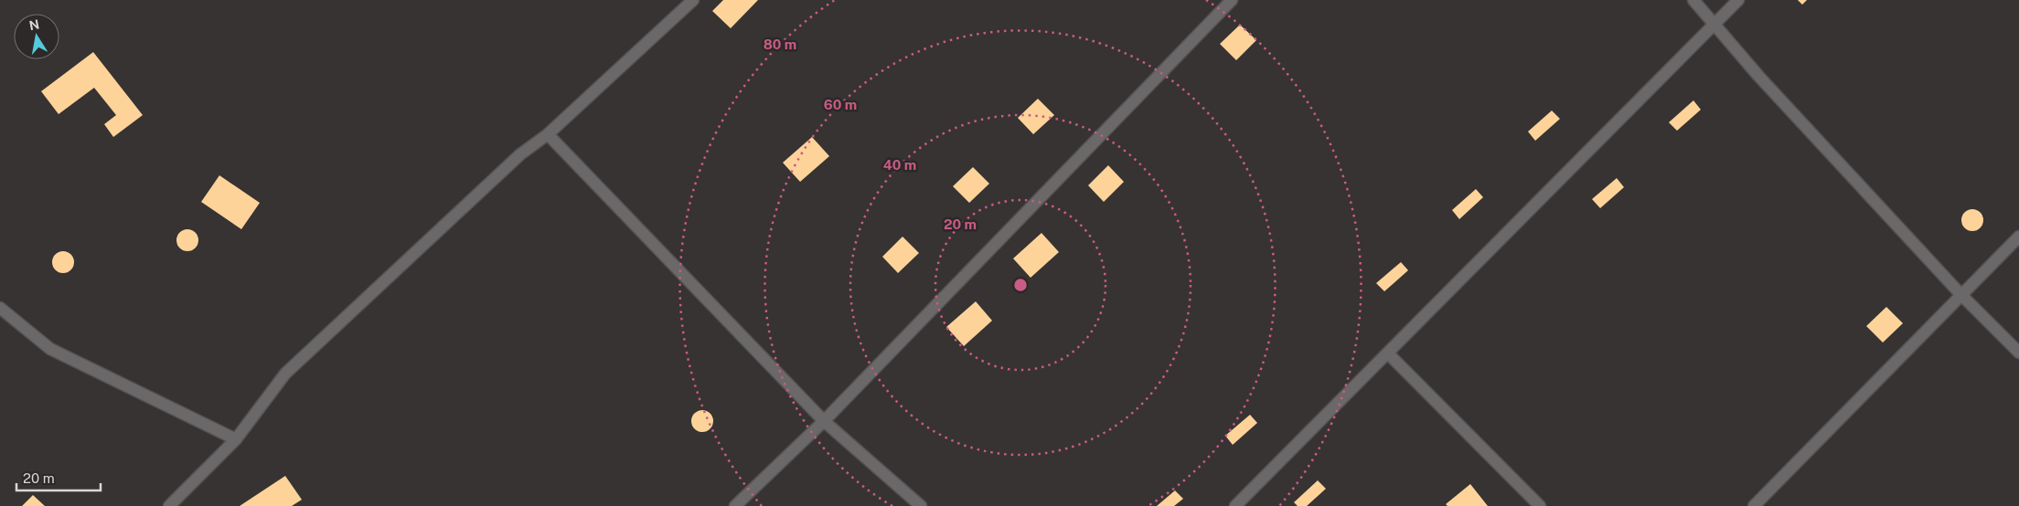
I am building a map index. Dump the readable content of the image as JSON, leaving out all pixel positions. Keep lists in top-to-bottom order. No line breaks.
{"scale_bar":"20 m","north":"top","rings":["80 m","60 m","40 m","20 m"]}
